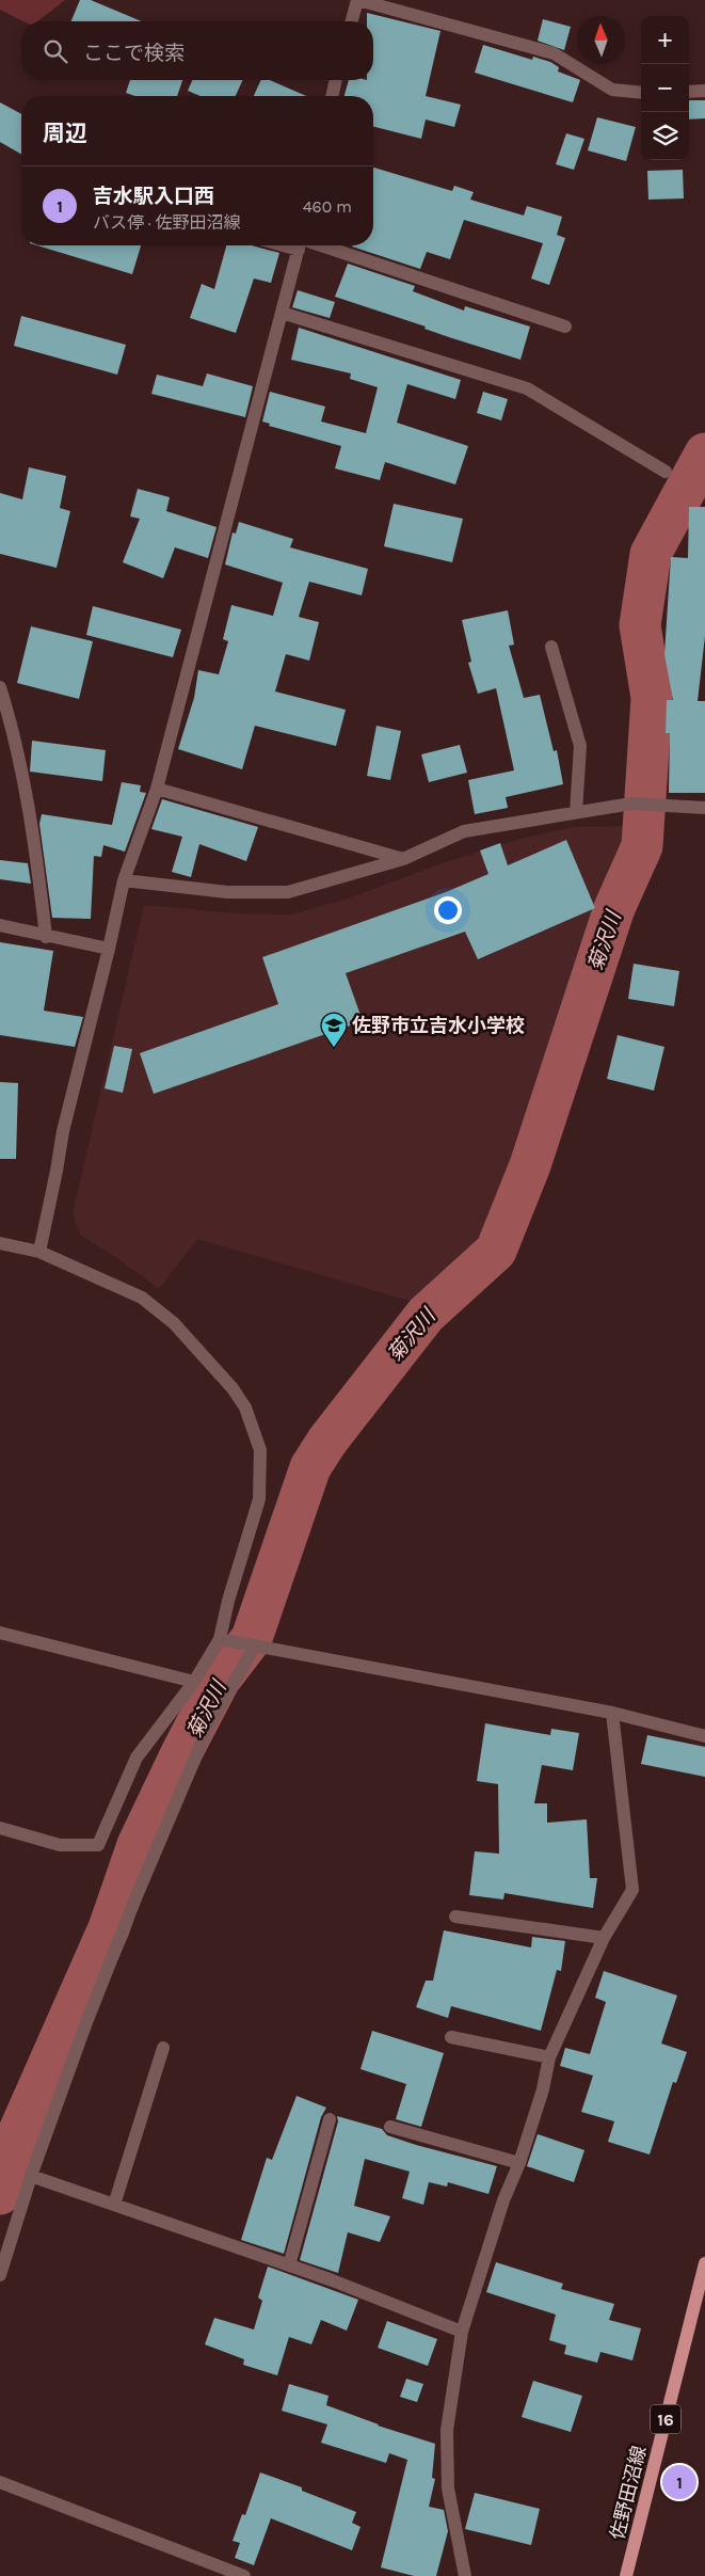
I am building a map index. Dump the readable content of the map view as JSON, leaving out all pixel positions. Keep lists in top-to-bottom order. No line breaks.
{"streets":{"main road":["16","佐野田沼線"]},"water":["菊沢川"],"places":{"school or university":["佐野市立吉水小学校"]},"north":"top","page":{"map_buttons":["+","−"],"search":"ここで検索","heading":"周辺","list":[{"mark":"1","name":"吉水駅入口西","note":"バス停 · 佐野田沼線","value":"460 m"}],"pins":"1"}}
